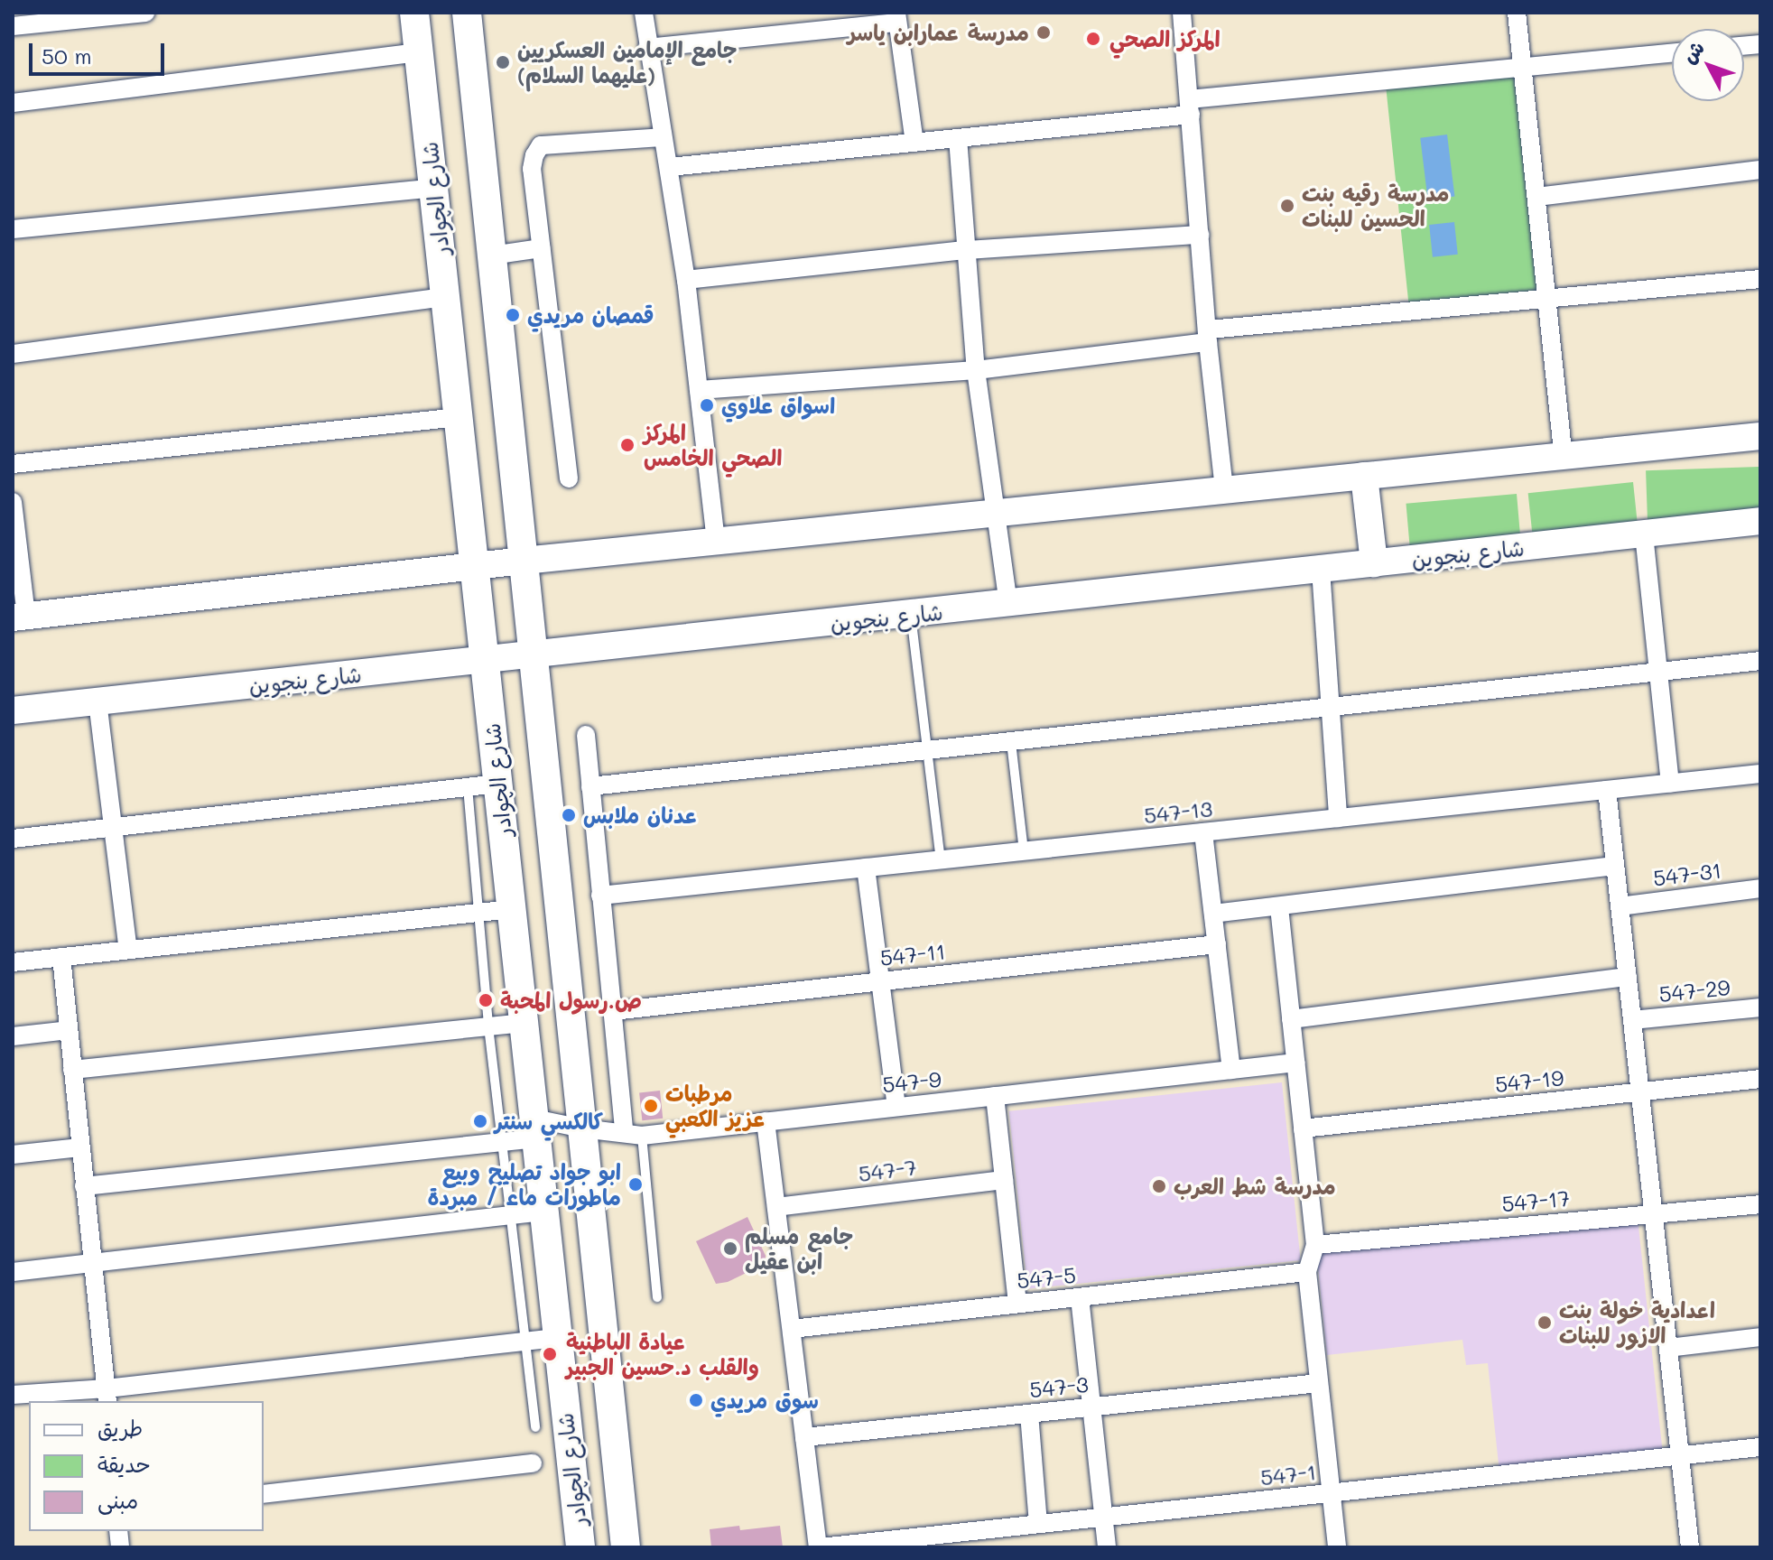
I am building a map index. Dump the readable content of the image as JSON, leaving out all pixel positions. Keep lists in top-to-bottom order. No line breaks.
{"streets":{"main road":["شارع الچوادر"],"street":["شارع بنجوين","547-13","547-31","547-11","547-29","547-19","547-9","547-7","547-17","547-5","547-3","547-1"]},"crossings":[["شارع الچوادر","شارع بنجوين"],["شارع الچوادر","547-9"]],"places":["مدرسة عمارابن ياسر","المركز الصحي","جامع الإمامين العسكريين (عليهما السلام)","مدرسة رقيه بنت الحسين للبنات","قمصان مريدي","اسواق علاوي","المركز الصحي الخامس","عدنان ملابس","ص.رسول المحبة","مرطبات عزيز الكعبي","كالكسي سنتر","ابو جواد تصليح وبيع ماطورات ماء / مبردة","مدرسة شط العرب","جامع مسلم ابن عقيل","اعدادية خولة بنت الازور للبنات","عيادة الباطنية والقلب د.حسين الجبير","سوق مريدي"],"legend":["طريق","حديقة","مبنى"],"scale_bar":"50 m","north":"top left"}
